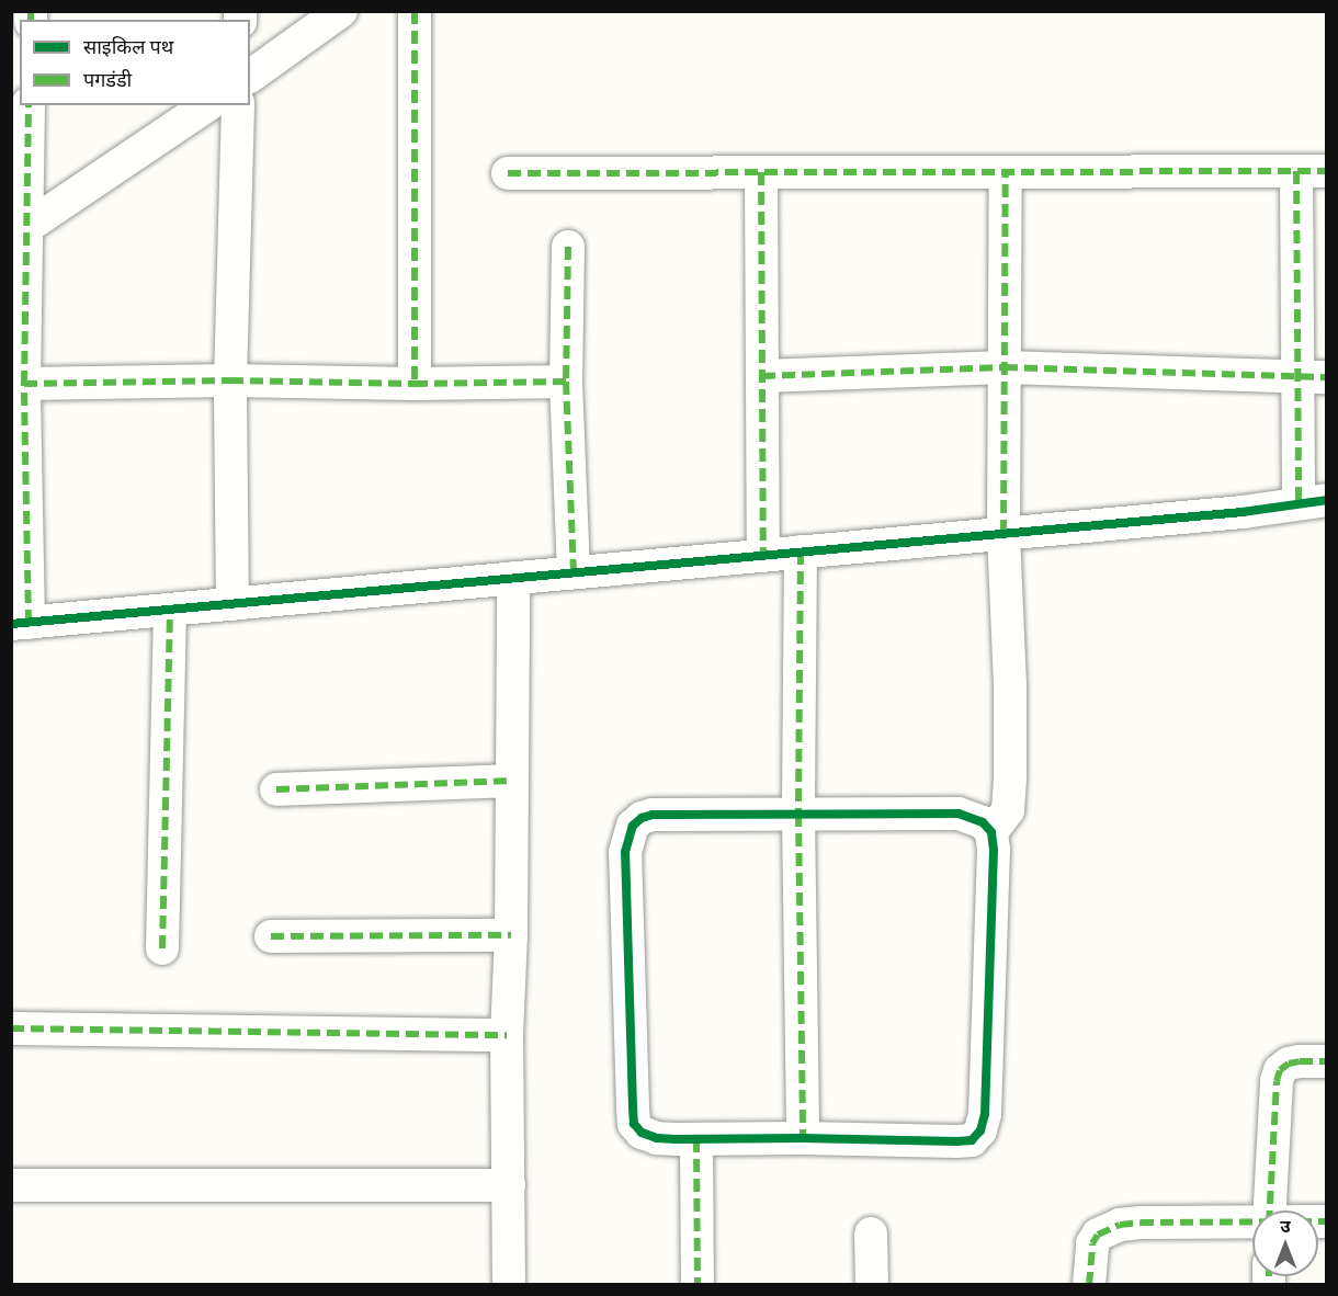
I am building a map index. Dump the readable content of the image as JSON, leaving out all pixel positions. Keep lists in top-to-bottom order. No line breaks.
{"legend":["साइकिल पथ","पगडंडी"],"north":"top"}
